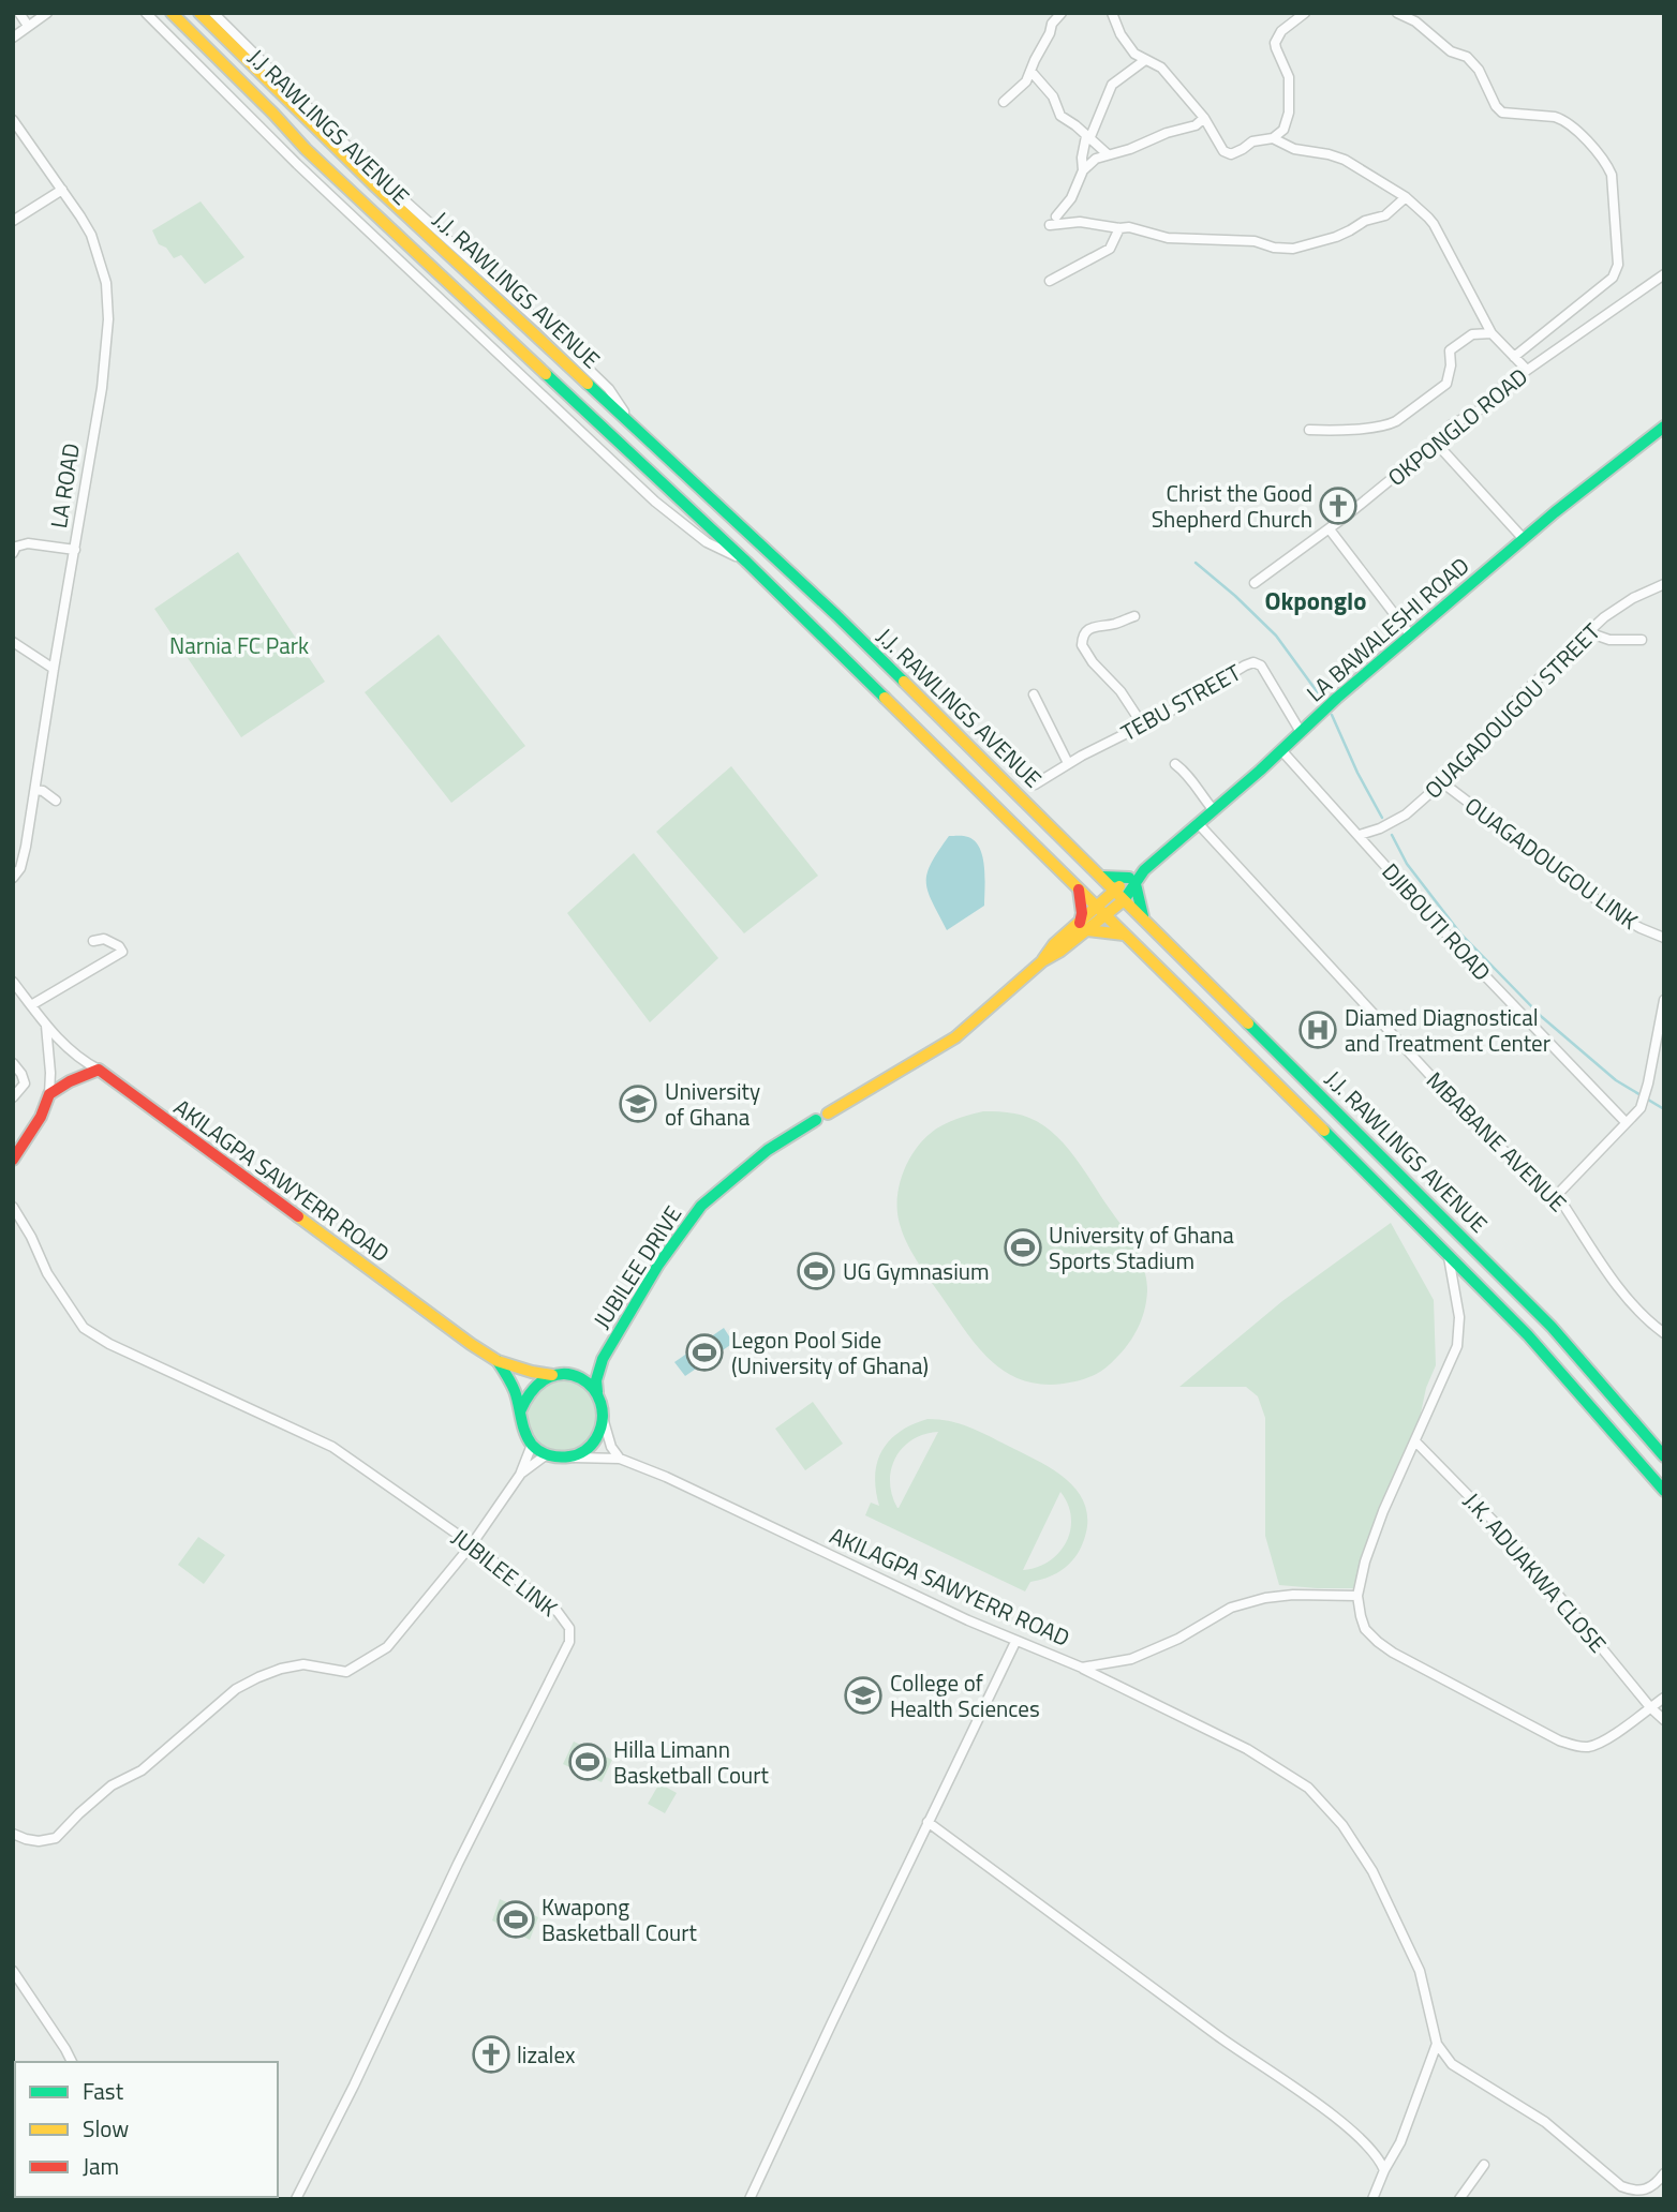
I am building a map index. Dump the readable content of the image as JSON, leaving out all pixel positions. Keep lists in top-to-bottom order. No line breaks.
{"streets":{"main road":["J.J. RAWLINGS AVENUE","LA BAWALESHI ROAD","AKILAGPA SAWYERR ROAD","JUBILEE DRIVE"],"street":["J.J RAWLINGS AVENUE","OKPONGLO ROAD","LA ROAD","TEBU STREET","OUAGADOUGOU STREET","OUAGADOUGOU LINK","DJIBOUTI ROAD","MBABANE AVENUE","JUBILEE LINK","J.K. ADUAKWA CLOSE"]},"crossings":[["J.J RAWLINGS AVENUE","J.J. RAWLINGS AVENUE"],["J.J. RAWLINGS AVENUE","LA BAWALESHI ROAD"],["LA BAWALESHI ROAD","TEBU STREET"],["LA BAWALESHI ROAD","DJIBOUTI ROAD"],["LA BAWALESHI ROAD","MBABANE AVENUE"],["OUAGADOUGOU STREET","OUAGADOUGOU LINK"],["OUAGADOUGOU STREET","DJIBOUTI ROAD"],["AKILAGPA SAWYERR ROAD","JUBILEE DRIVE"]],"districts":["Okponglo"],"parks":["Narnia FC Park"],"places":{"church":["Christ the Good Shepherd Church","lizalex"],"hospital":["Diamed Diagnostical and Treatment Center"],"school or university":["University of Ghana","College of Health Sciences"],"sports":["University of Ghana Sports Stadium","UG Gymnasium","Legon Pool Side (University of Ghana)","Hilla Limann Basketball Court","Kwapong Basketball Court"]},"legend":["Fast","Slow","Jam"]}
